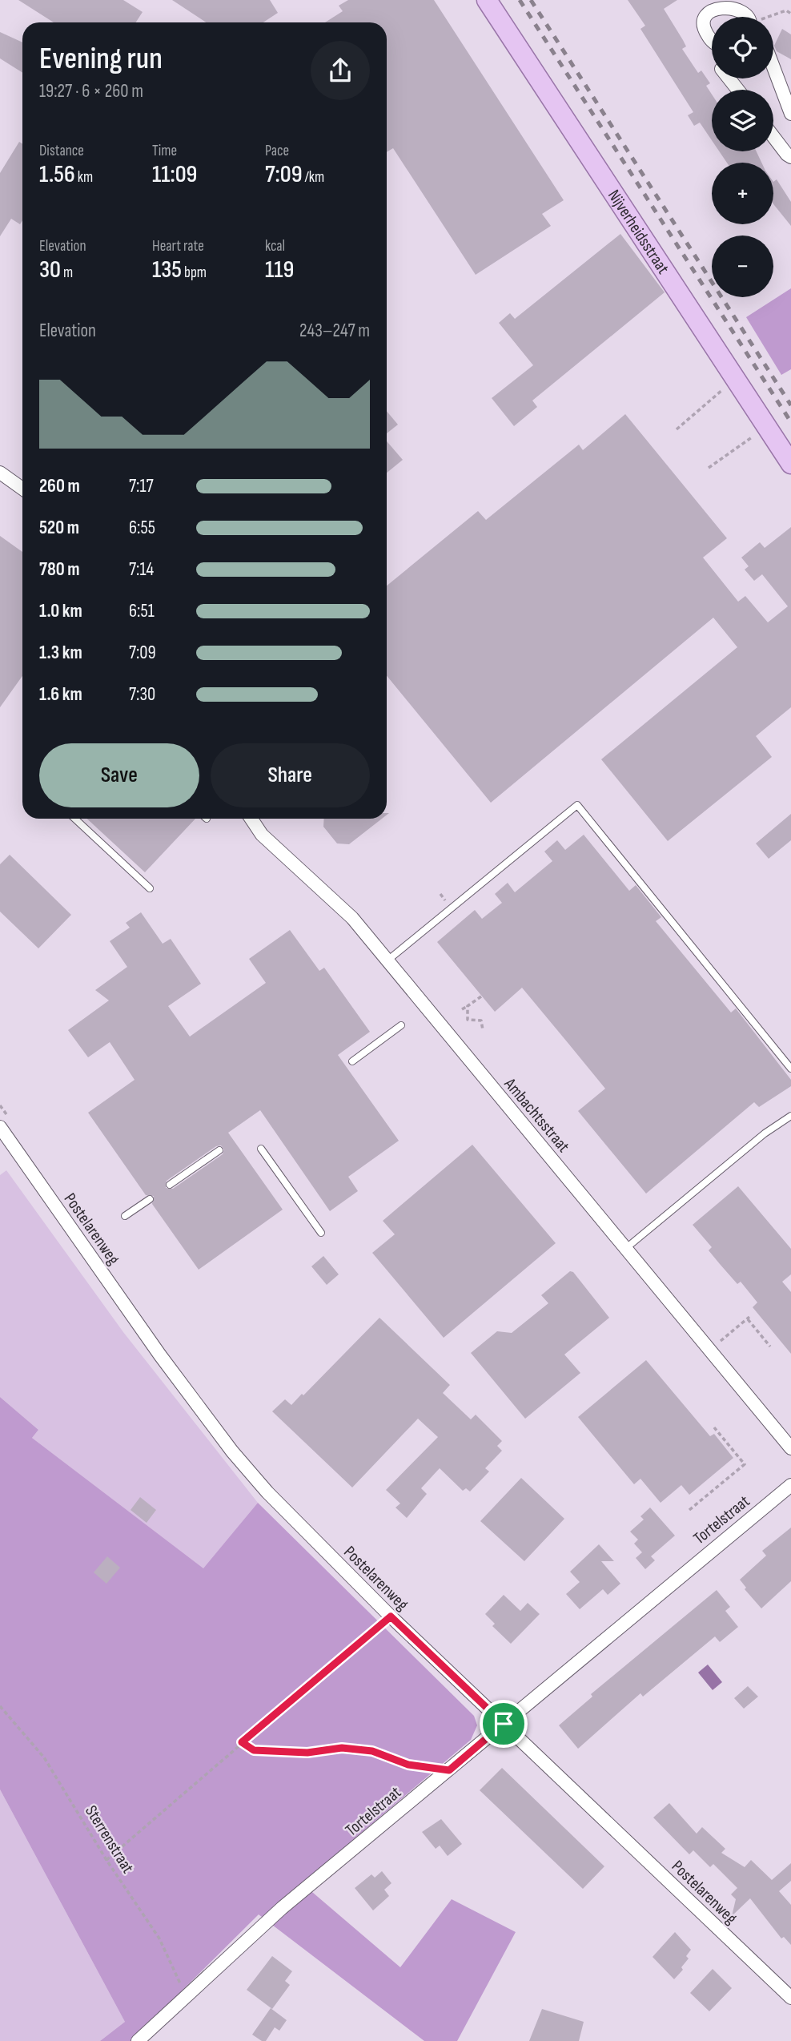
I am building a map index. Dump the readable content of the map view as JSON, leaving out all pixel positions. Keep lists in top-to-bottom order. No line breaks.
{"streets":{"main road":["Nijverheidsstraat"],"street":["Ambachtsstraat","Postelarenweg","Tortelstraat"],"path":["Sterrenstraat"]},"crossings":[["Postelarenweg","Tortelstraat"],["Tortelstraat","Sterrenstraat"]],"page":{"map_buttons":["+","−"],"heading":["Evening run","19:27 · 6 × 260 m"],"stats":[["Distance","1.56 km"],["Time","11:09"],["Pace","7:09 /km"],["Elevation","30 m"],["Heart rate","135 bpm"],["kcal","119"]],"chart":["Elevation","243–247 m"],"list":[{"name":"260 m","note":"7:17"},{"name":"520 m","note":"6:55"},{"name":"780 m","note":"7:14"},{"name":"1.0 km","note":"6:51"},{"name":"1.3 km","note":"7:09"},{"name":"1.6 km","note":"7:30"}],"buttons":["Save","Share"]}}
